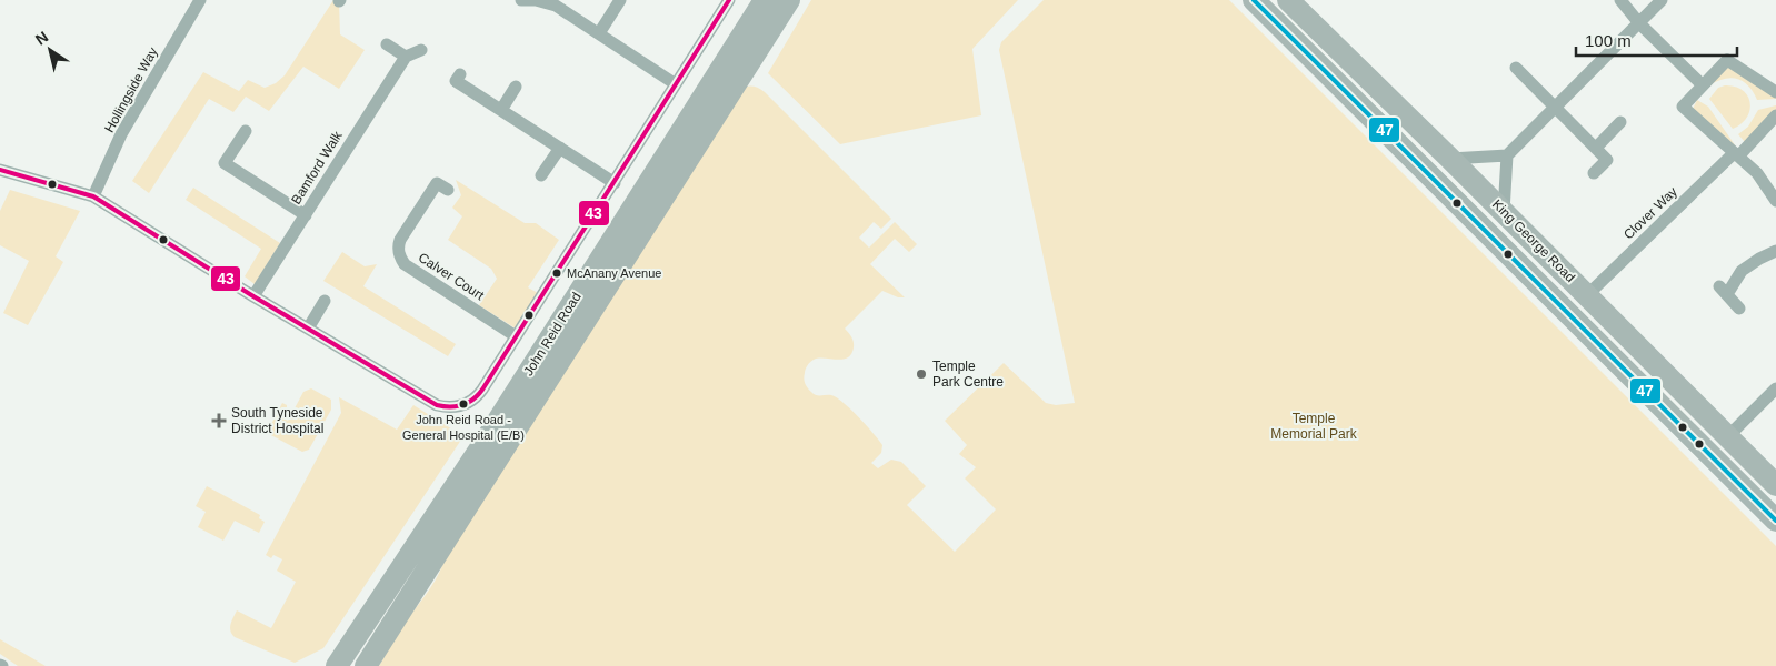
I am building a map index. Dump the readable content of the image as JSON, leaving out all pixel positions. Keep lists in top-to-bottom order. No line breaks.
{"streets":{"highway":["King George Road","John Reid Road"],"street":["Hollingside Way","Bamford Walk","Clover Way","Calver Court"]},"crossings":[["Clover Way","King George Road"]],"parks":["Temple Memorial Park"],"places":{"other":["McAnany Avenue","Temple Park Centre","John Reid Road - General Hospital (E/B)"],"health":["South Tyneside District Hospital"]},"lines":["transit line 43","transit line 47"],"scale_bar":"100 m","north":"top left"}
